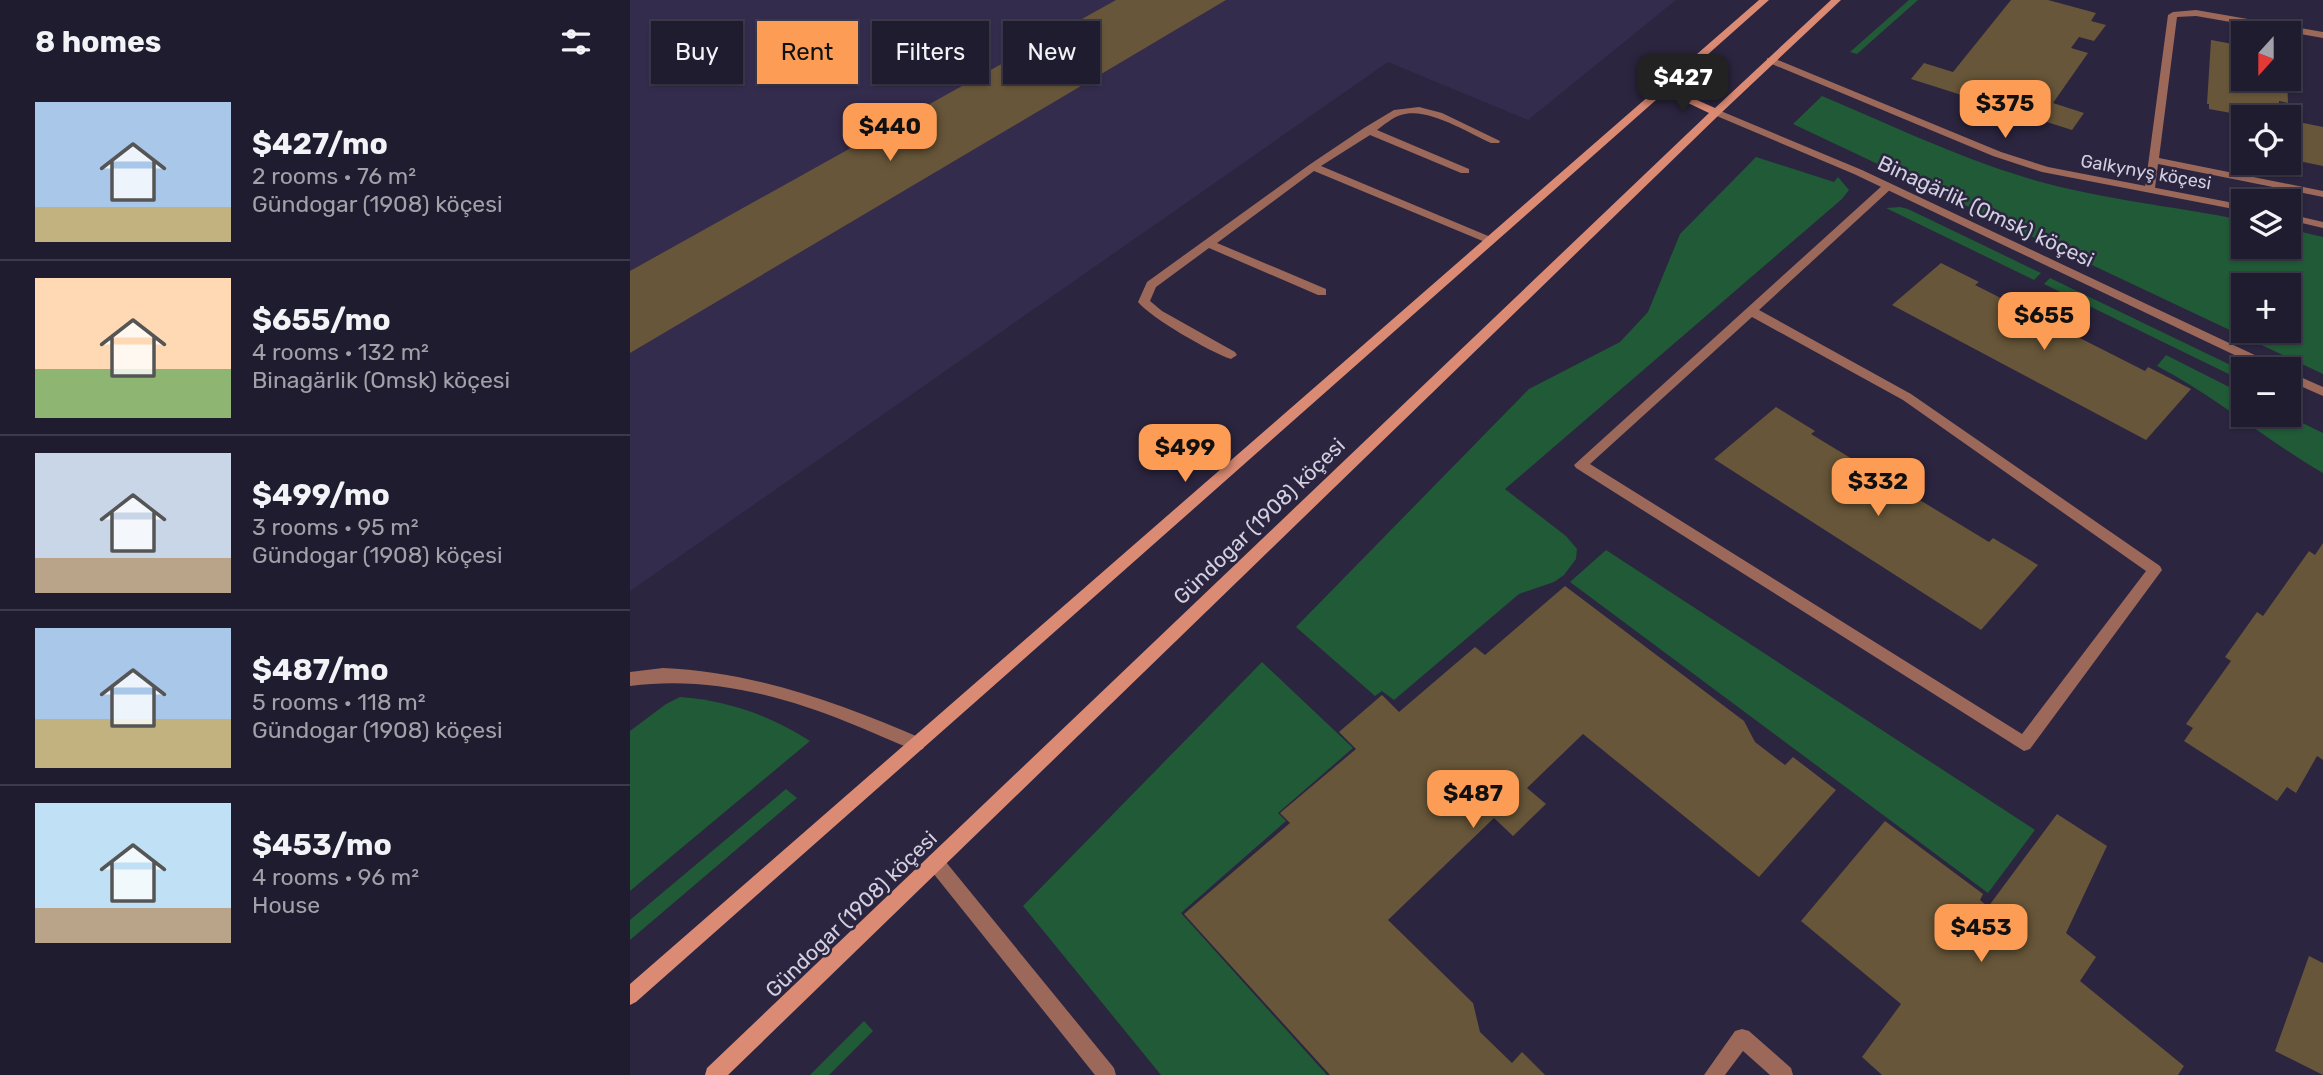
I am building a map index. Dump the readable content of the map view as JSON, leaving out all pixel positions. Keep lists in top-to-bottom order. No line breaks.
{"streets":{"main road":["Gündogar (1908) köçesi"],"street":["Galkynyş köçesi","Binagärlik (Omsk) köçesi"]},"crossings":[["Galkynyş köçesi","Gündogar (1908) köçesi"],["Binagärlik (Omsk) köçesi","Gündogar (1908) köçesi"]],"north":"bottom","page":{"heading":"8 homes","map_buttons":["+","−"],"chip":["Buy","Rent","Filters","New"],"price":["$427","$375","$440","$655","$499","$332","$487","$453"],"list":[{"name":"$427/mo","note":"2 rooms · 76 m² · Gündogar (1908) köçesi"},{"name":"$655/mo","note":"4 rooms · 132 m² · Binagärlik (Omsk) köçesi"},{"name":"$499/mo","note":"3 rooms · 95 m² · Gündogar (1908) köçesi"},{"name":"$487/mo","note":"5 rooms · 118 m² · Gündogar (1908) köçesi"},{"name":"$453/mo","note":"4 rooms · 96 m² · House"}]}}
